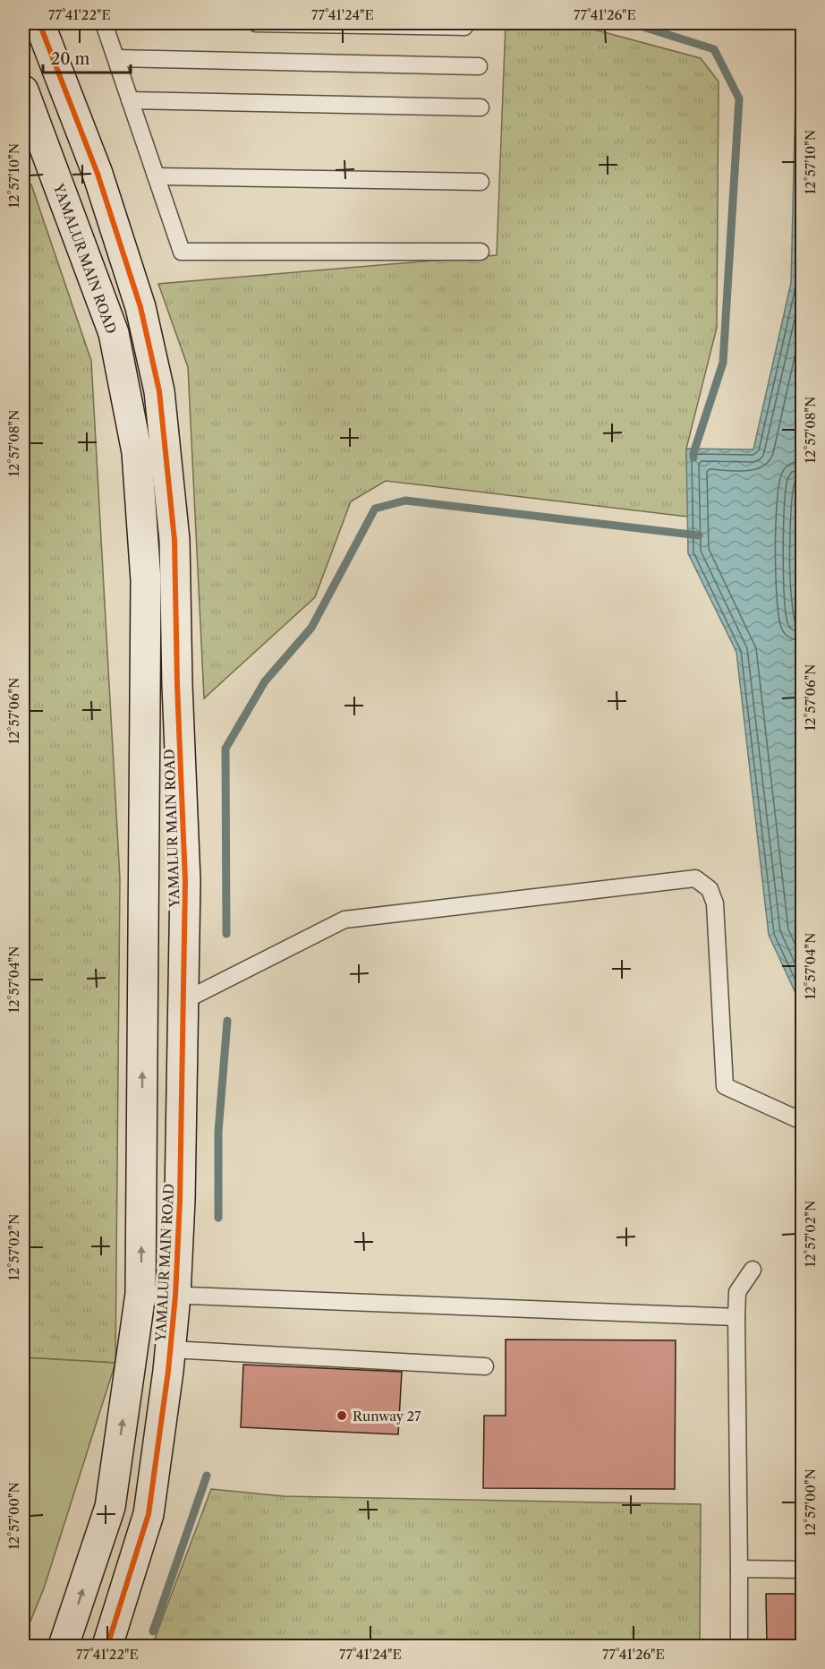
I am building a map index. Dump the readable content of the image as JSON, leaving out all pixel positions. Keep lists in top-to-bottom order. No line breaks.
{"streets":{"street":["YAMALUR MAIN ROAD"]},"places":["Runway 27"],"scale_bar":"20 m","coordinates":["77°41'22\"E","77°41'24\"E","77°41'26\"E","12°57'10\"N","12°57'08\"N","12°57'06\"N","12°57'04\"N","12°57'02\"N","12°57'00\"N"]}
